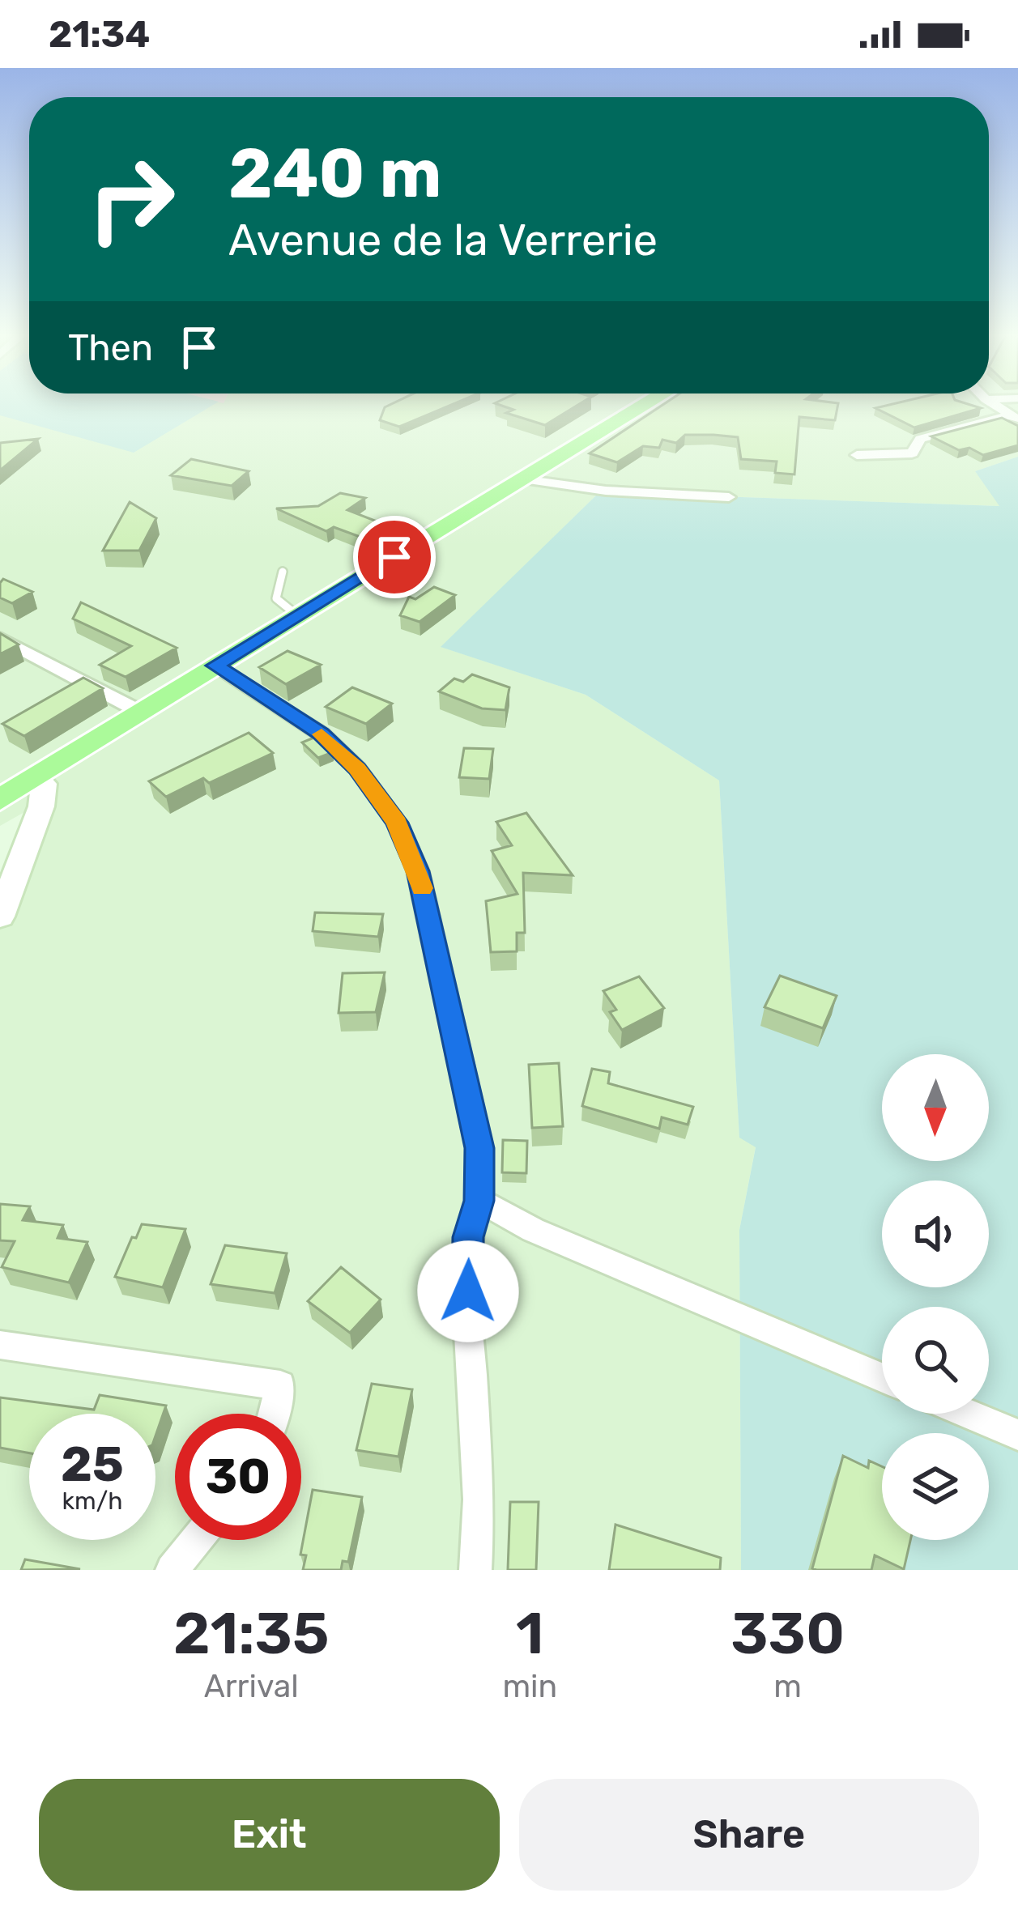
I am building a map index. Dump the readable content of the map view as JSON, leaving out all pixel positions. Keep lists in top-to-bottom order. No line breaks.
{"north":"bottom","page":{"status":"21:34","turn":["240 m","Avenue de la Verrerie"],"then":"Then","speed":"25 km/h","limit":"30","eta":["21:35","Arrival","1","min","330","m"],"buttons":["Exit","Share"]}}
